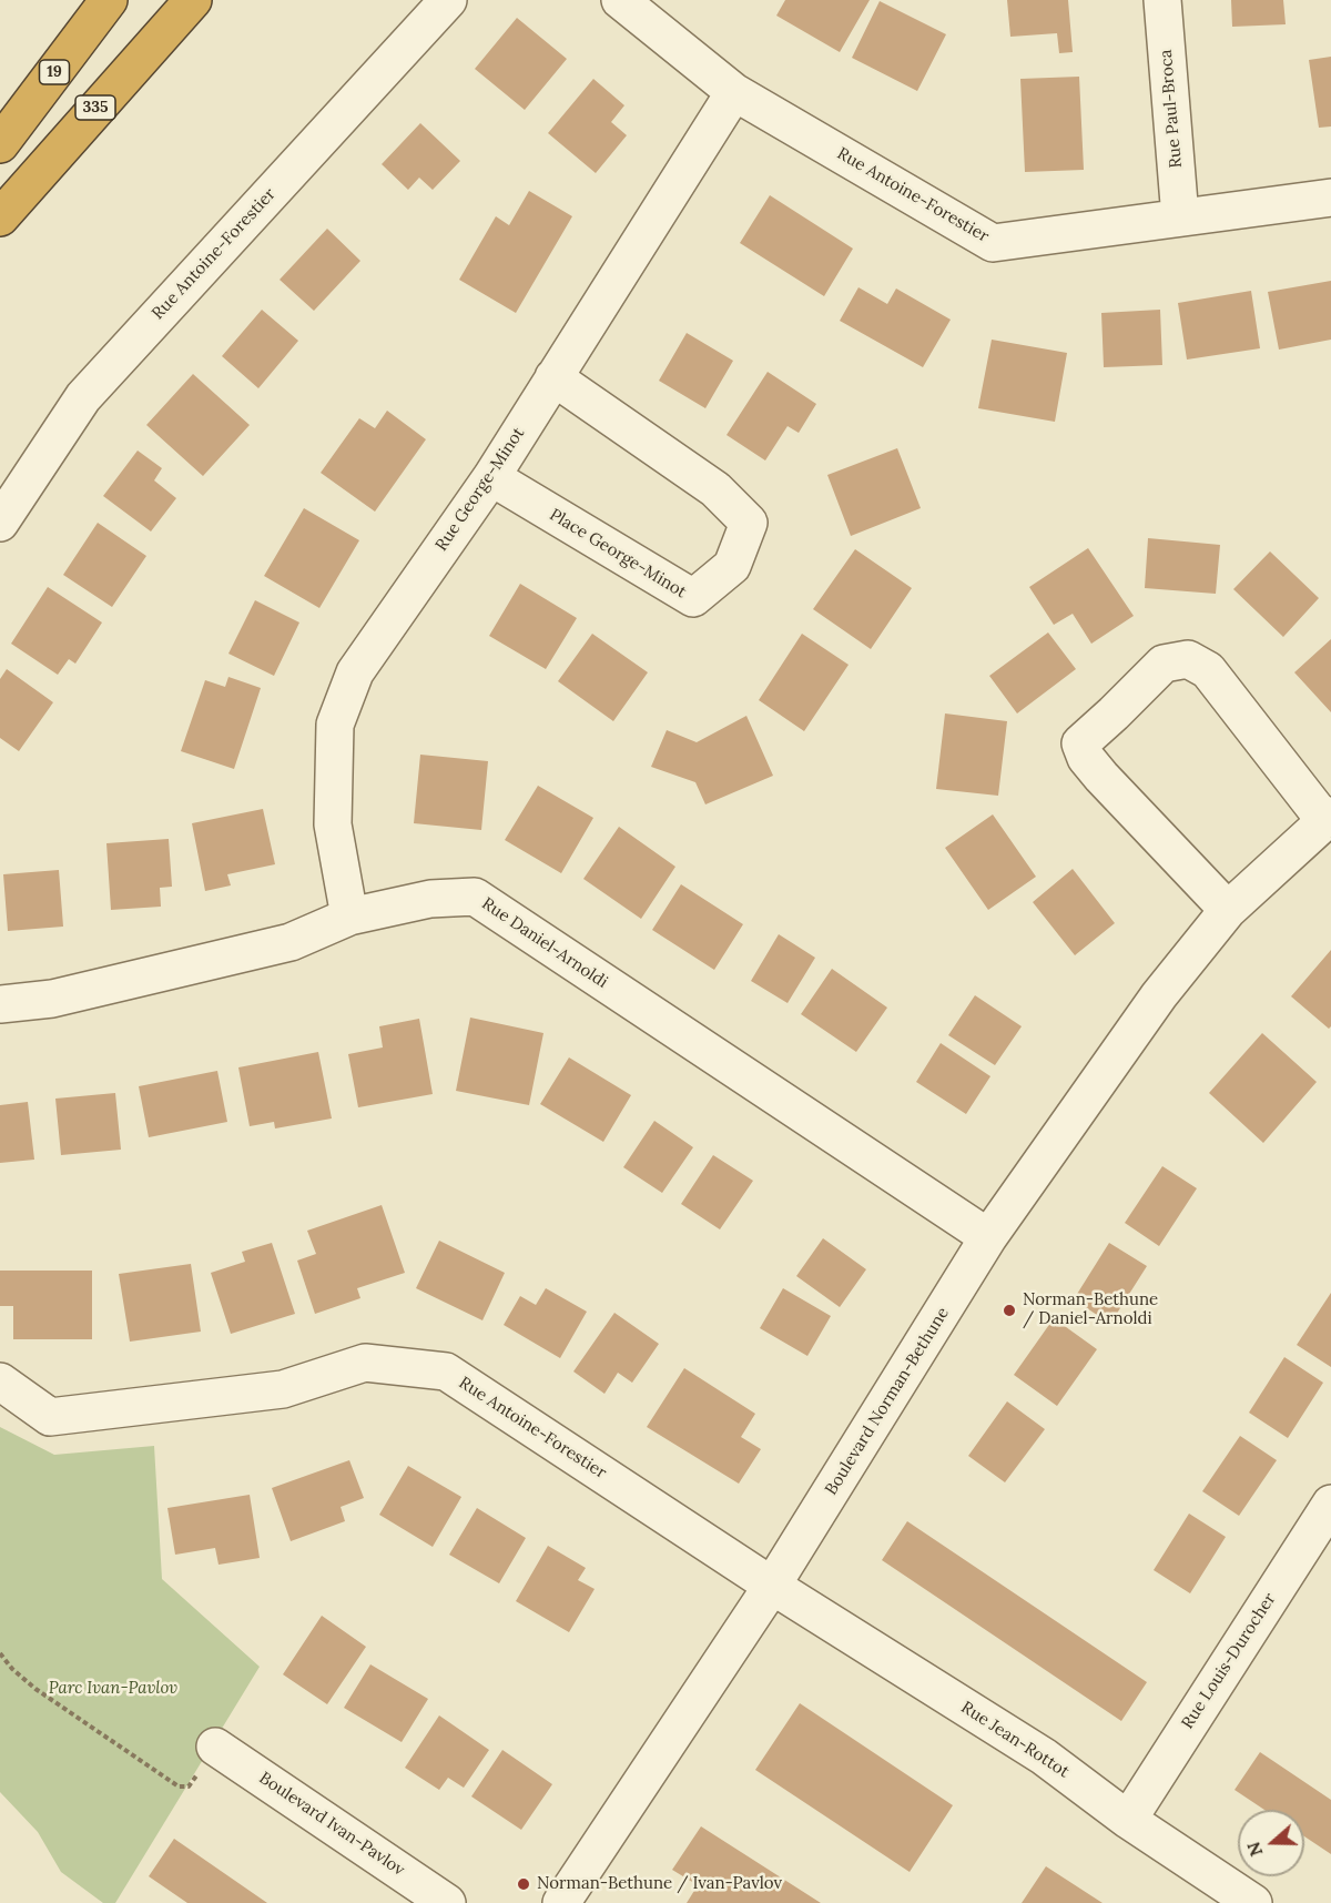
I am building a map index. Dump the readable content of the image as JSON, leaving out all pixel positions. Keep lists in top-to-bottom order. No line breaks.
{"streets":{"highway":["19","335"],"street":["Rue Paul-Broca","Rue Antoine-Forestier","Rue George-Minot","Place George-Minot","Rue Daniel-Arnoldi","Boulevard Norman-Bethune","Rue Louis-Durocher","Rue Jean-Rottot","Boulevard Ivan-Pavlov"]},"crossings":[["Rue Paul-Broca","Rue Antoine-Forestier"],["Rue Antoine-Forestier","Rue George-Minot"],["Rue Antoine-Forestier","Boulevard Norman-Bethune"],["Rue Antoine-Forestier","Rue Jean-Rottot"],["Rue George-Minot","Place George-Minot"],["Rue George-Minot","Rue Daniel-Arnoldi"],["Rue Daniel-Arnoldi","Boulevard Norman-Bethune"],["Boulevard Norman-Bethune","Rue Jean-Rottot"],["Rue Louis-Durocher","Rue Jean-Rottot"]],"parks":["Parc Ivan-Pavlov"],"places":["Norman-Bethune / Daniel-Arnoldi","Norman-Bethune / Ivan-Pavlov"],"north":"left"}
